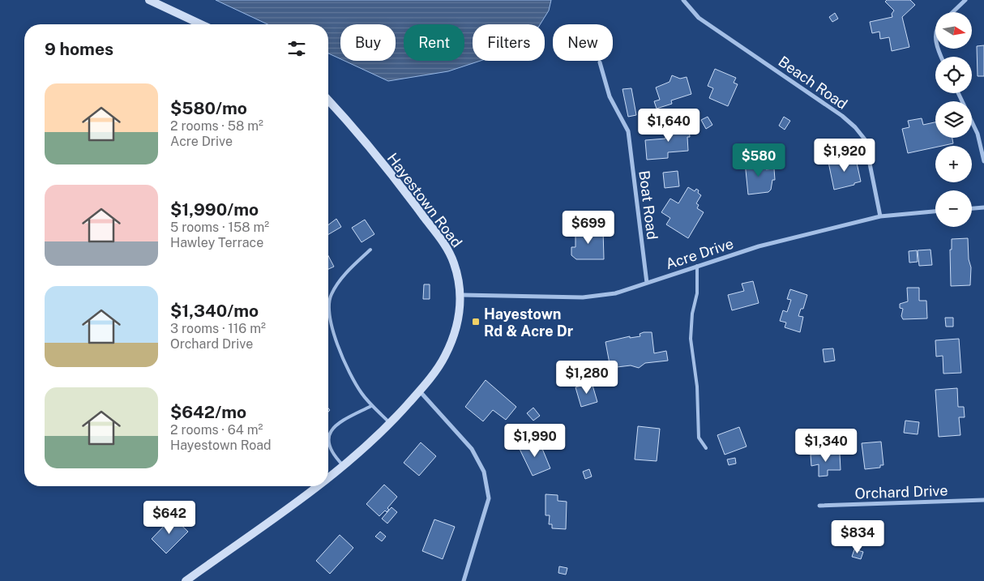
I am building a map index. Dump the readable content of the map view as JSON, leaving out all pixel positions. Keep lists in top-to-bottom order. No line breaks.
{"streets":{"street":["Beach Road","Hayestown Road","Boat Road","Acre Drive","Orchard Drive"]},"crossings":[["Beach Road","Acre Drive"],["Hayestown Road","Acre Drive"],["Boat Road","Acre Drive"]],"places":{"transit":["Hayestown Rd & Acre Dr"]},"north":"right","page":{"map_buttons":["+","−"],"chip":["Buy","Rent","Filters","New"],"heading":"9 homes","list":[{"name":"$580/mo","note":"2 rooms · 58 m² · Acre Drive"},{"name":"$1,990/mo","note":"5 rooms · 158 m² · Hawley Terrace"},{"name":"$1,340/mo","note":"3 rooms · 116 m² · Orchard Drive"},{"name":"$642/mo","note":"2 rooms · 64 m² · Hayestown Road"}],"price":["$1,640","$1,920","$580","$699","$1,280","$1,990","$1,340","$642","$834"]}}
